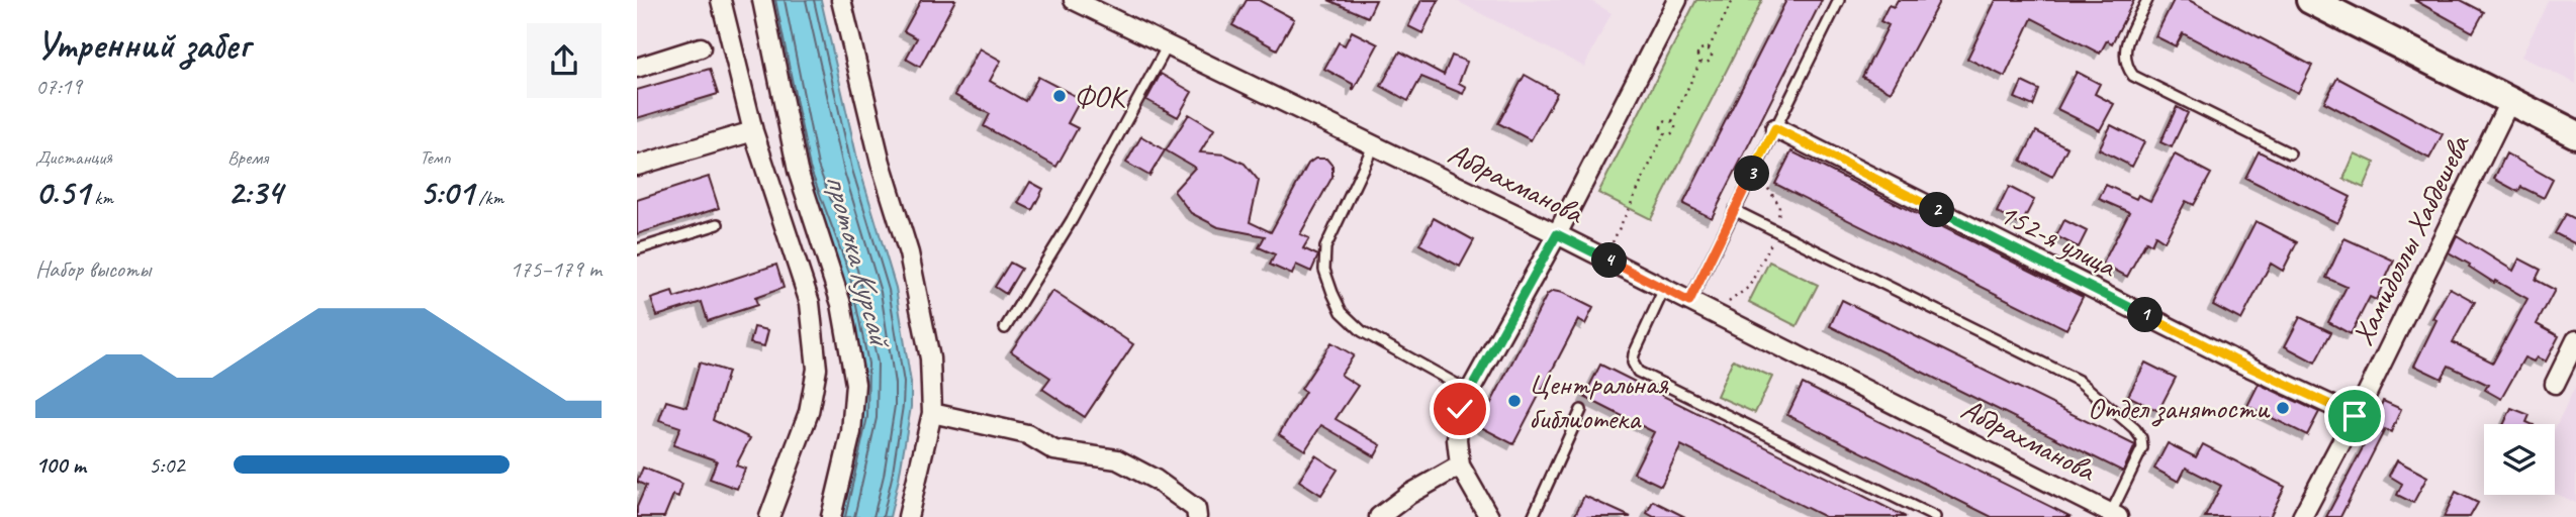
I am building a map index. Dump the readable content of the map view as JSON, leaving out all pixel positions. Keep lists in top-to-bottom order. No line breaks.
{"streets":{"street":["Абдрахманова","152-я улица","Хамидоллы Хабдешева"]},"crossings":[["152-я улица","Хамидоллы Хабдешева"]],"water":["протока Курсай"],"places":["ФОК","Центральная библиотека","Отдел занятости"],"page":{"heading":["Утренний забег","07:19"],"stats":[["Дистанция","0.51 km"],["Время","2:34"],["Темп","5:01 /km"]],"pins":["3","2","4","1"],"chart":["Набор высоты","175–179 m"],"list":[{"name":"100 m","note":"5:02"}]}}
